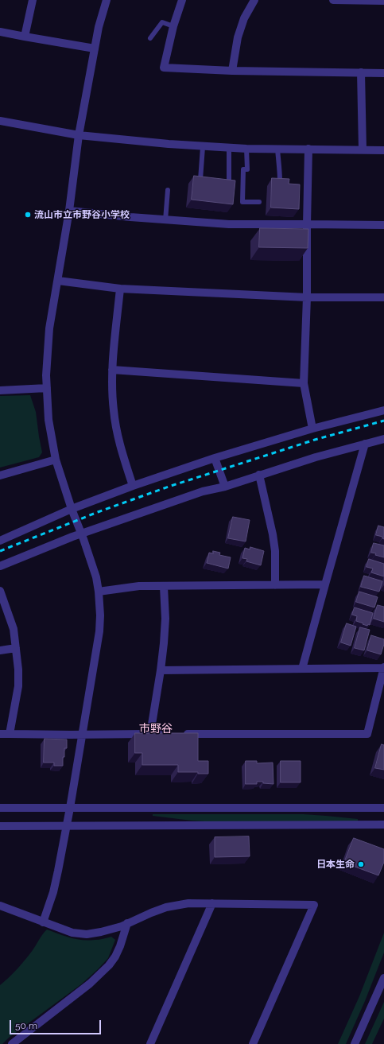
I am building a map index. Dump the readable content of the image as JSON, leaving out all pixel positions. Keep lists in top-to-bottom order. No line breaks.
{"districts":["市野谷"],"places":["流山市立市野谷小学校","日本生命"],"scale_bar":"50 m"}
